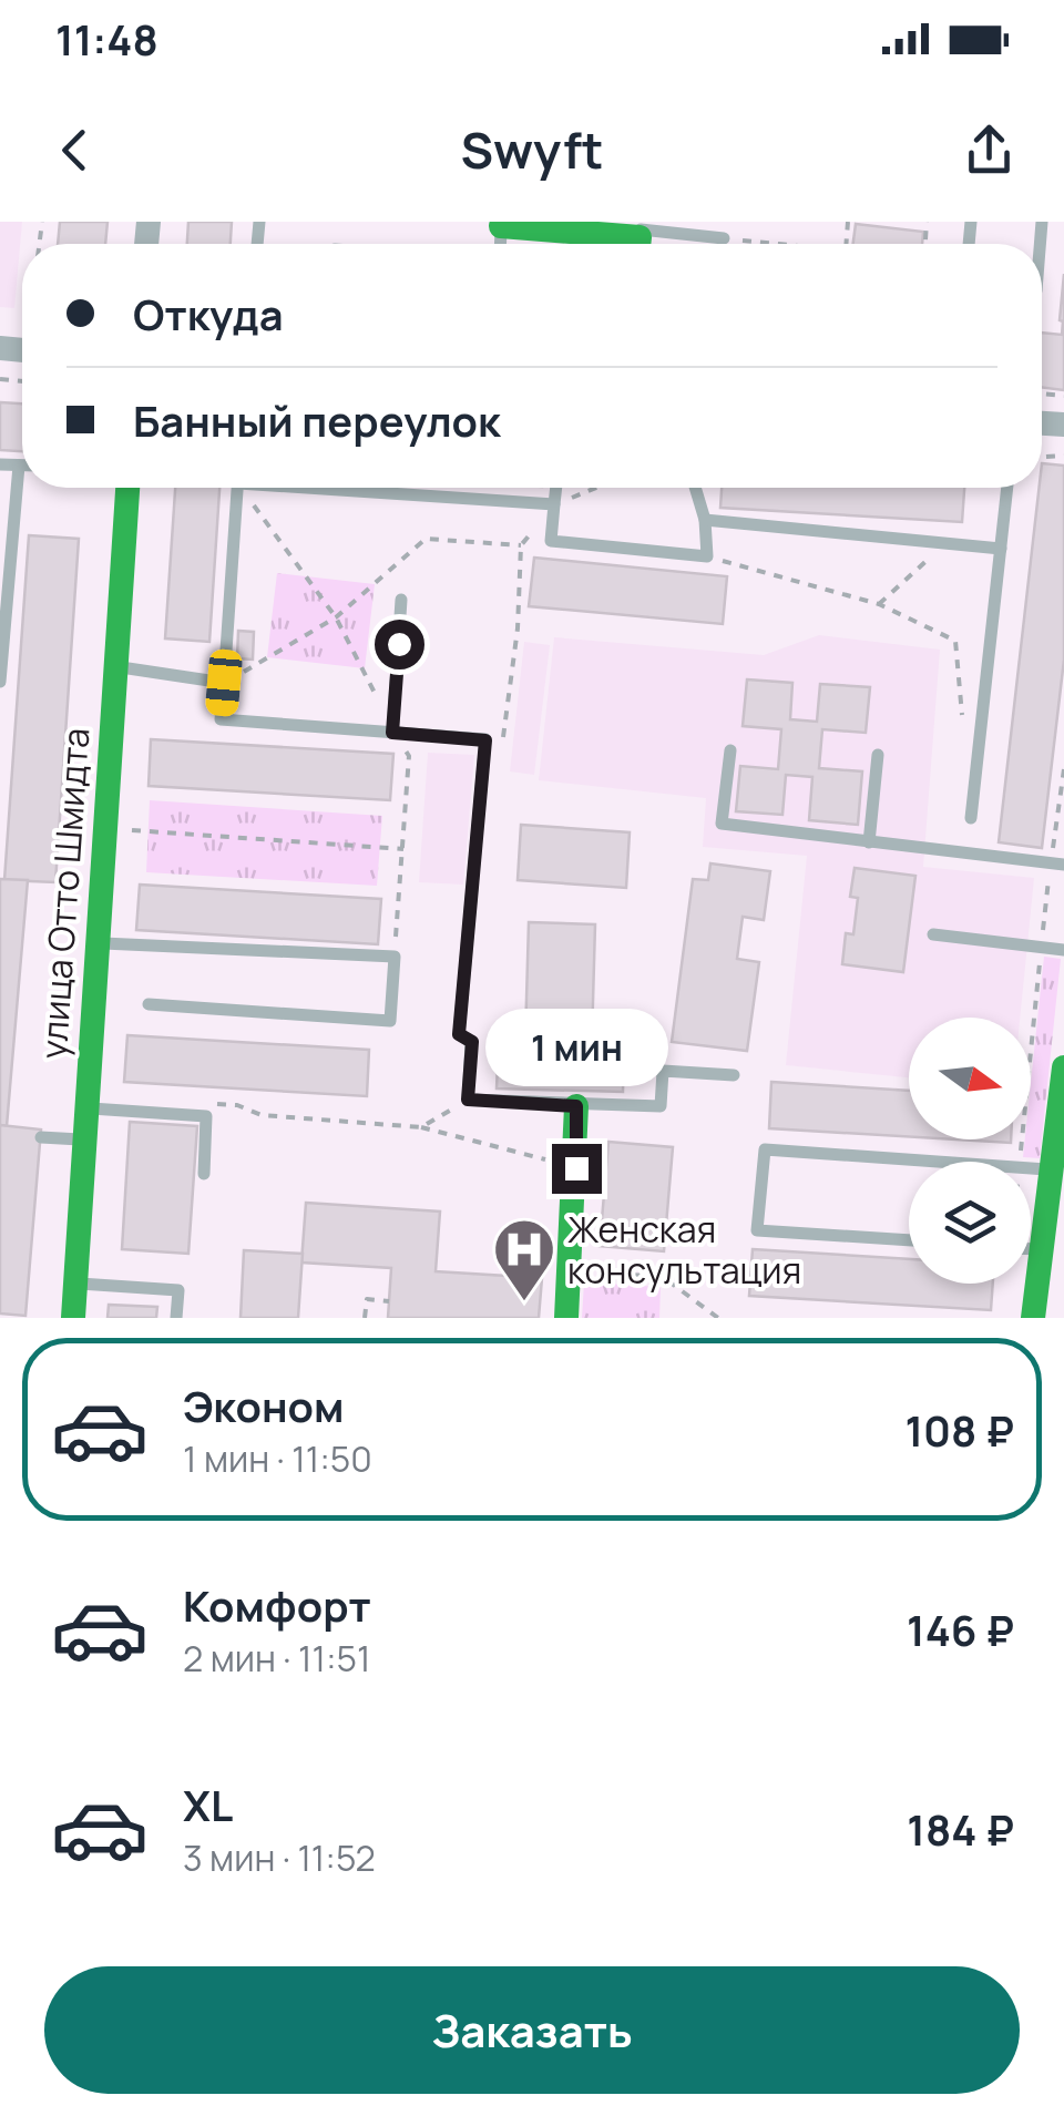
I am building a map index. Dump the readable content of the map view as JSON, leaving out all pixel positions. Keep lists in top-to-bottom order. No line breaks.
{"streets":{"street":["улица Отто Шмидта"]},"places":{"hospital":["Женская консультация"]},"north":"right","page":{"status":"11:48","header":"Swyft","banner":["Откуда","Банный переулок"],"bubble":"1 мин","list":[{"name":"Эконом","note":"1 мин · 11:50","value":"108 ₽"},{"name":"Комфорт","note":"2 мин · 11:51","value":"146 ₽"},{"name":"XL","note":"3 мин · 11:52","value":"184 ₽"}],"buttons":"Заказать"}}
